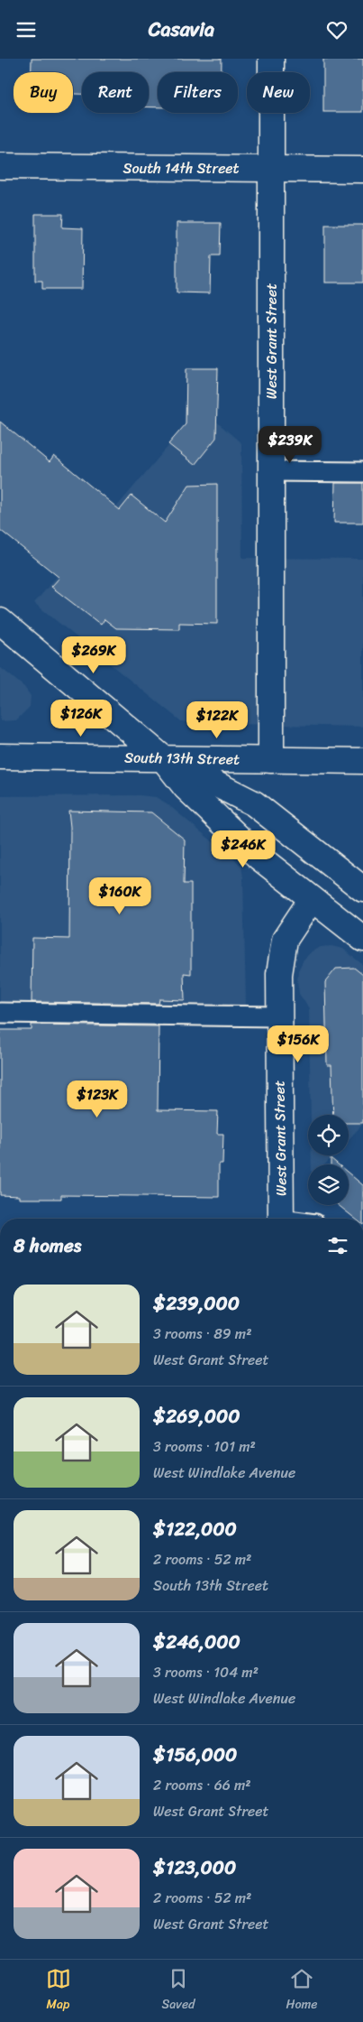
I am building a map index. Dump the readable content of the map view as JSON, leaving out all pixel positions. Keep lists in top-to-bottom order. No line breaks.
{"streets":{"street":["South 14th Street","West Grant Street","South 13th Street"]},"crossings":[["South 14th Street","West Grant Street"],["West Grant Street","South 13th Street"]],"page":{"header":"Casavia","chip":["Buy","Rent","Filters","New"],"price":["$239K","$269K","$126K","$122K","$246K","$160K","$156K","$123K"],"heading":"8 homes","list":[{"name":"$239,000","note":"3 rooms · 89 m² · West Grant Street"},{"name":"$269,000","note":"3 rooms · 101 m² · West Windlake Avenue"},{"name":"$122,000","note":"2 rooms · 52 m² · South 13th Street"},{"name":"$246,000","note":"3 rooms · 104 m² · West Windlake Avenue"},{"name":"$156,000","note":"2 rooms · 66 m² · West Grant Street"},{"name":"$123,000","note":"2 rooms · 52 m² · West Grant Street"}],"tabs":["Map","Saved","Home"]}}
